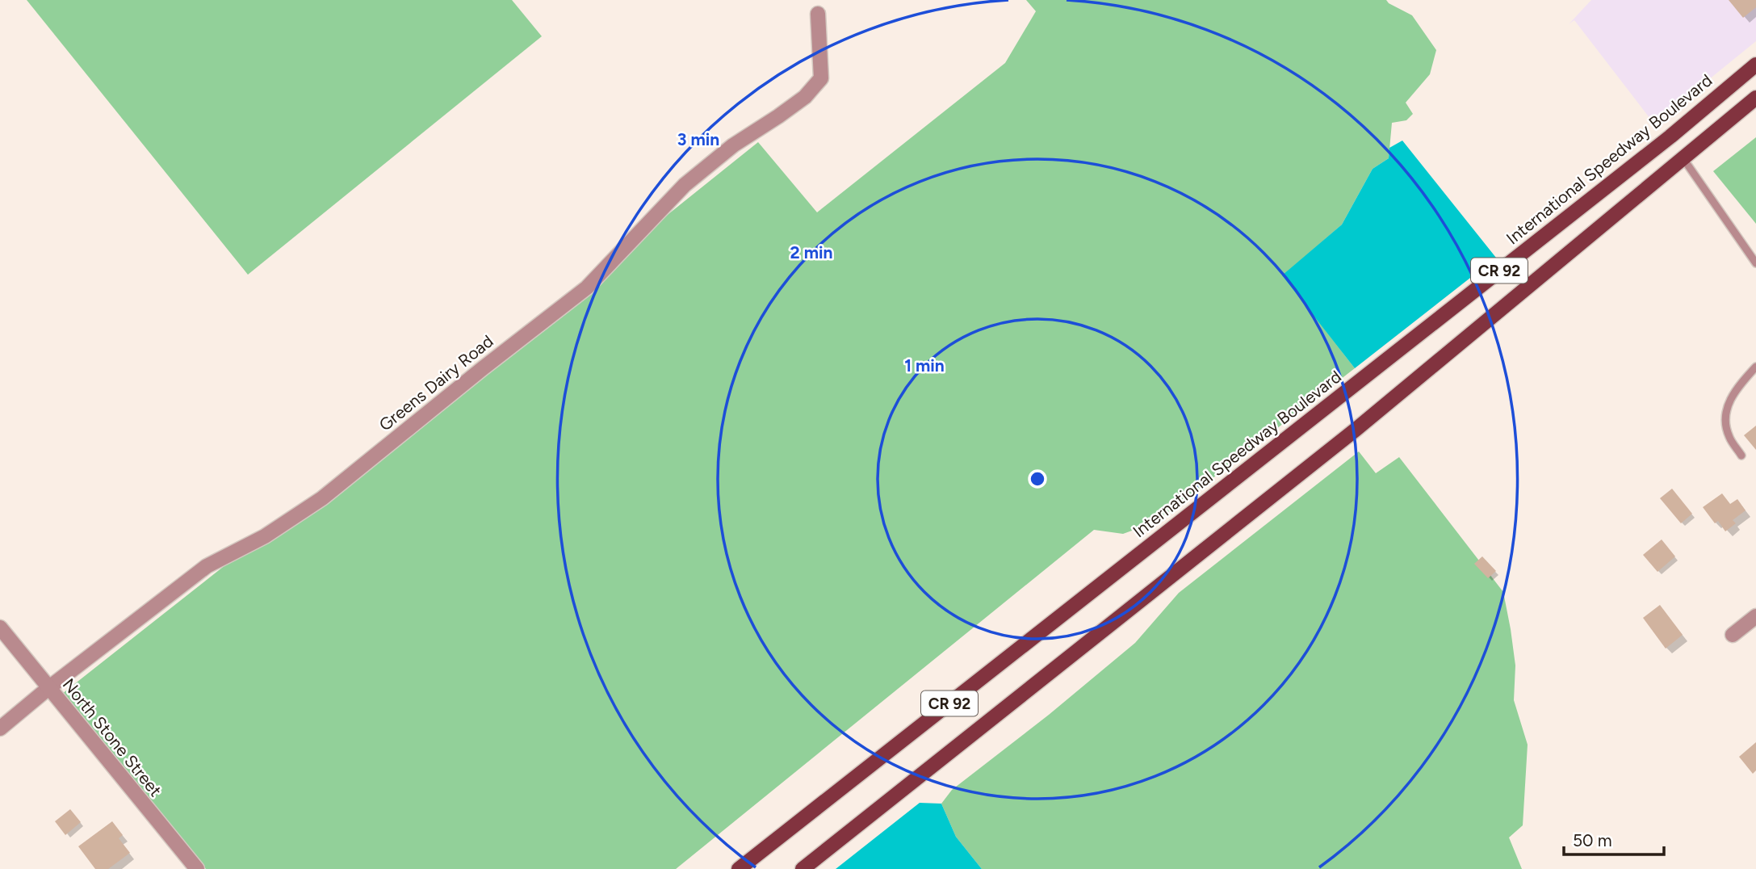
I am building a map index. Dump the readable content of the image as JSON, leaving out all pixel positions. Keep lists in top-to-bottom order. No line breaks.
{"streets":{"main road":["International Speedway Boulevard","CR 92"],"street":["Greens Dairy Road","North Stone Street"]},"crossings":[["Greens Dairy Road","North Stone Street"]],"scale_bar":"50 m","rings":["3 min","2 min","1 min"]}
